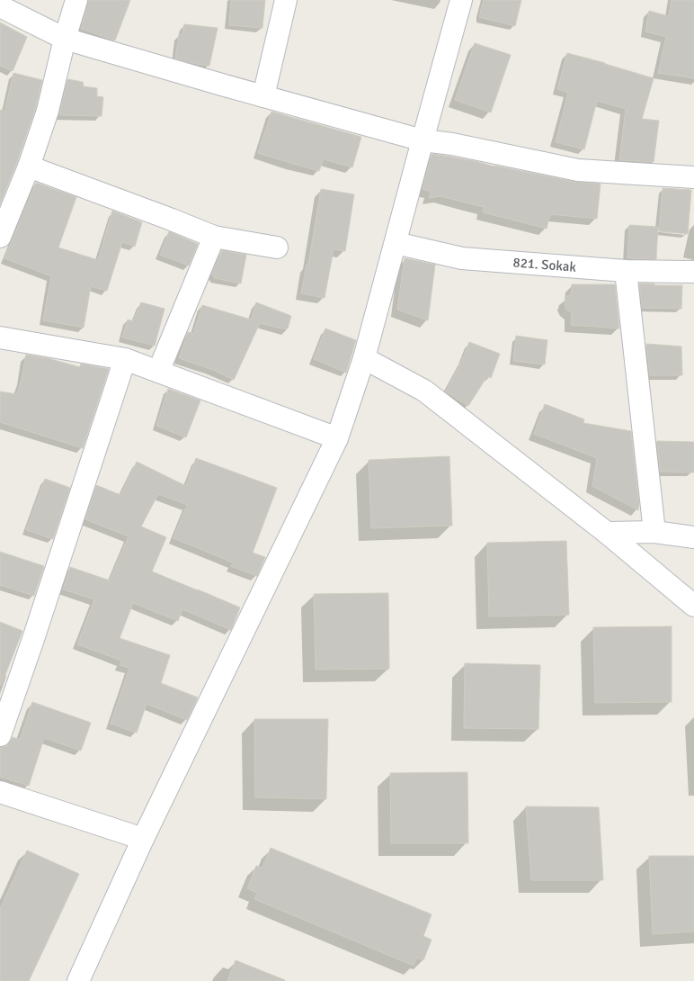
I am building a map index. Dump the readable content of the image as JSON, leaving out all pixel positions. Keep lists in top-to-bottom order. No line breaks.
{"streets":{"street":["821. Sokak"]}}
